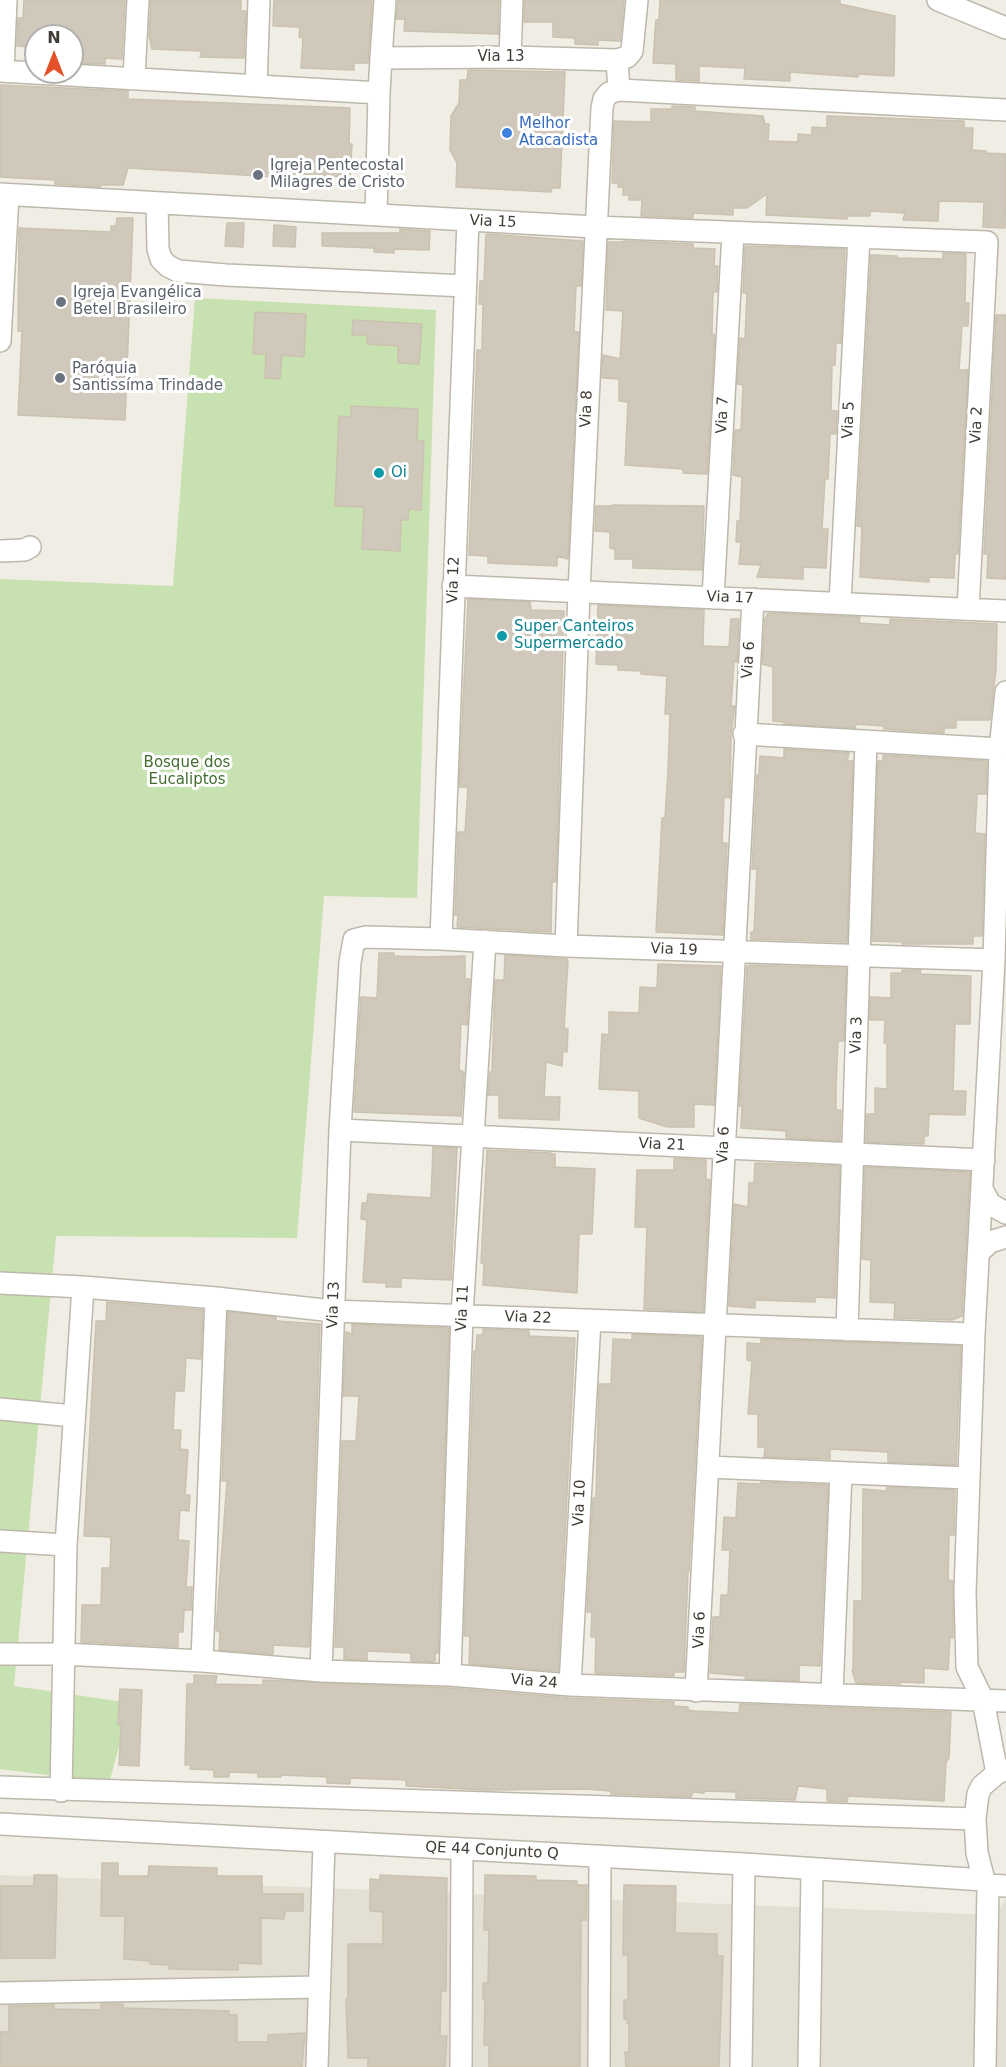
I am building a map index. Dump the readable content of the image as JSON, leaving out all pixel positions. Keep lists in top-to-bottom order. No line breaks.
{"streets":{"street":["Via 13","Via 15","Via 8","Via 7","Via 5","Via 2","Via 12","Via 17","Via 6","Via 19","Via 3","Via 21","Via 11","Via 22","Via 10","Via 24","QE 44 Conjunto Q"]},"crossings":[["Via 13","Via 19"],["Via 13","Via 21"],["Via 13","Via 22"],["Via 13","Via 24"],["Via 15","Via 8"],["Via 15","Via 7"],["Via 15","Via 5"],["Via 15","Via 2"],["Via 15","Via 12"],["Via 8","Via 17"],["Via 8","Via 19"],["Via 7","Via 17"],["Via 5","Via 17"],["Via 2","Via 17"],["Via 12","Via 17"],["Via 12","Via 19"],["Via 17","Via 6"],["Via 6","Via 19"],["Via 6","Via 21"],["Via 6","Via 22"],["Via 6","Via 24"],["Via 19","Via 3"],["Via 19","Via 11"],["Via 3","Via 21"],["Via 3","Via 22"],["Via 21","Via 11"],["Via 11","Via 22"],["Via 11","Via 24"],["Via 22","Via 10"],["Via 10","Via 24"]],"parks":["Bosque dos Eucaliptos"],"places":["Melhor Atacadista","Igreja Pentecostal Milagres de Cristo","Igreja Evangélica Betel Brasileiro","Paróquia Santissíma Trindade","Oi","Super Canteiros Supermercado"],"north":"top"}
